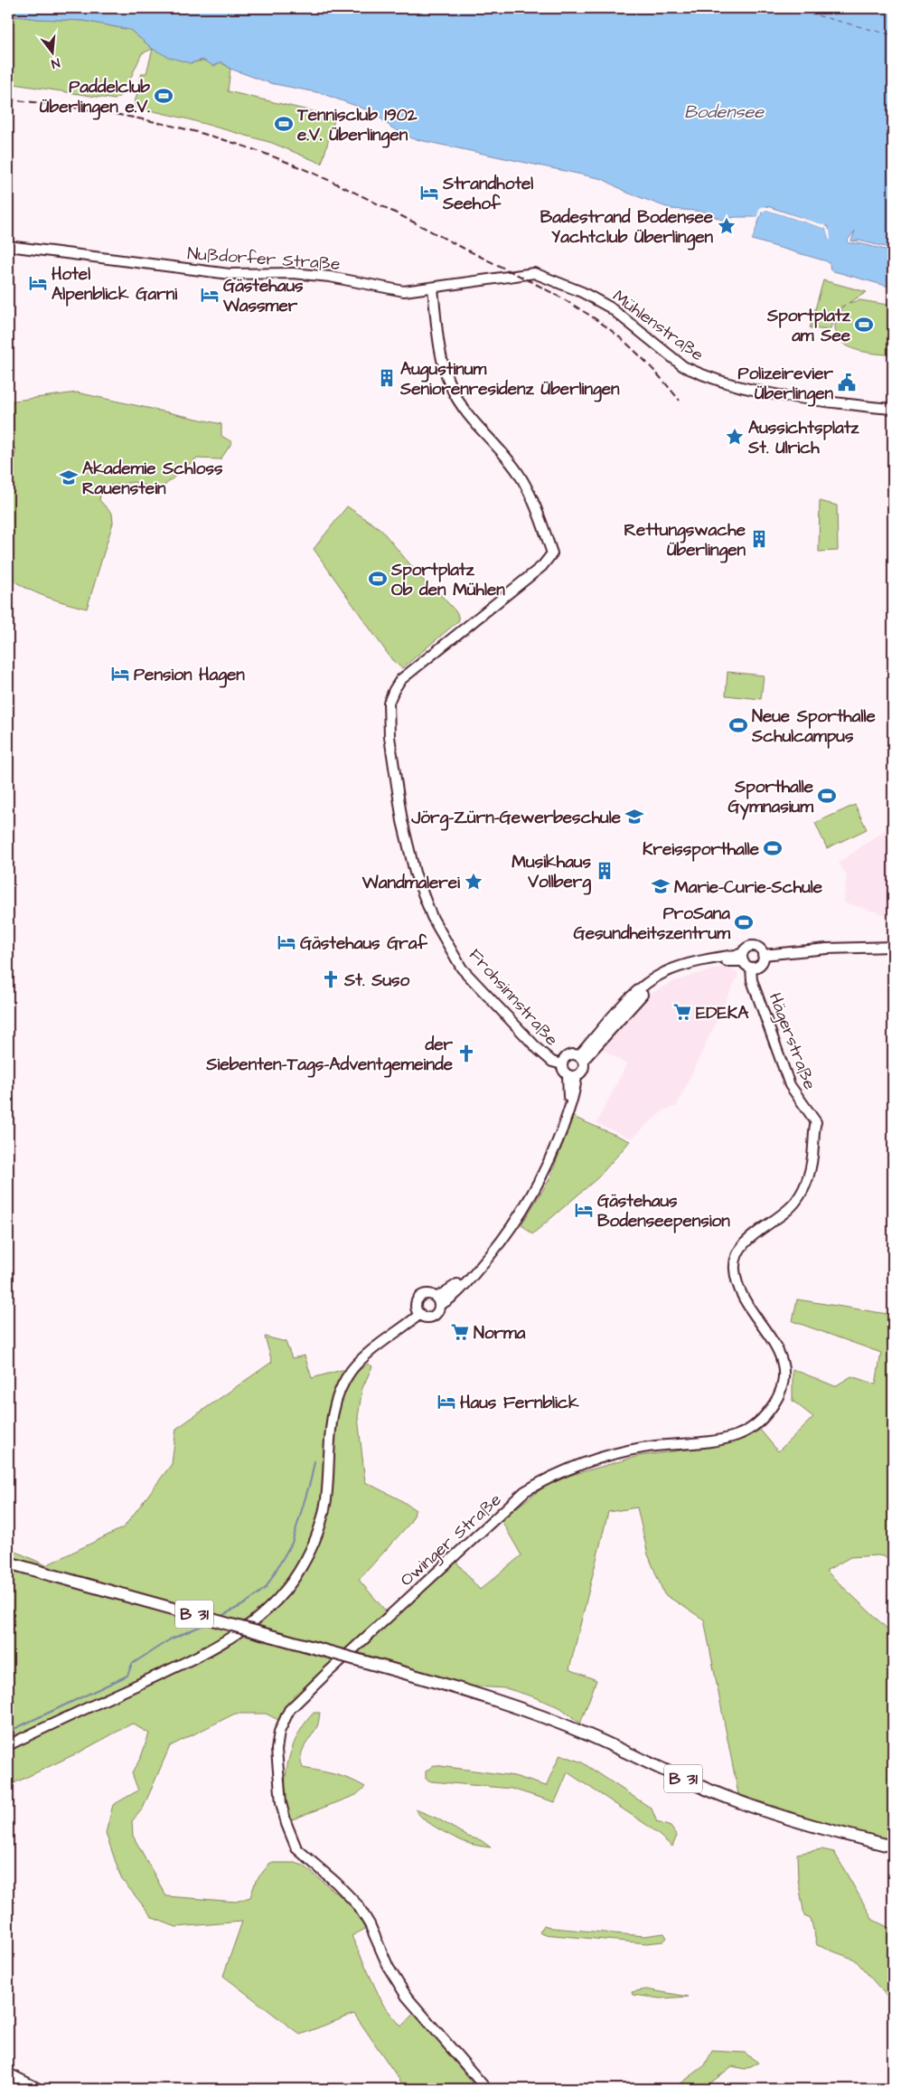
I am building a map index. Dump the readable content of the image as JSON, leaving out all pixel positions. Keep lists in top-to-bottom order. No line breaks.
{"streets":{"main road":["B 31"],"street":["Nußdorfer Straße","Mühlenstraße","Frohsinnstraße","Hägerstraße","Owinger Straße"]},"crossings":[["Nußdorfer Straße","Mühlenstraße"],["Nußdorfer Straße","Frohsinnstraße"],["Hägerstraße","Owinger Straße"]],"water":["Bodensee"],"places":{"sports":["Paddelclub Überlingen e.V.","Tennisclub 1902 e.V. Überlingen","Sportplatz am See","Sportplatz Ob den Mühlen","Neue Sporthalle Schulcampus","Sporthalle Gymnasium","Kreissporthalle","ProSana Gesundheitszentrum"],"hotel":["Strandhotel Seehof","Hotel Alpenblick Garni","Gästehaus Wassmer","Pension Hagen","Gästehaus Graf","Gästehaus Bodenseepension","Haus Fernblick"],"place":["Badestrand Bodensee Yachtclub Überlingen","Aussichtsplatz St. Ulrich","Wandmalerei"],"building":["Augustinum Seniorenresidenz Überlingen","Rettungswache Überlingen","Musikhaus Vollberg"],"public building":["Polizeirevier Überlingen"],"school or university":["Akademie Schloss Rauenstein","Jörg-Zürn-Gewerbeschule","Marie-Curie-Schule"],"church":["St. Suso","der Siebenten-Tags-Adventgemeinde"],"supermarket":["EDEKA","Norma"]},"north":"bottom"}
